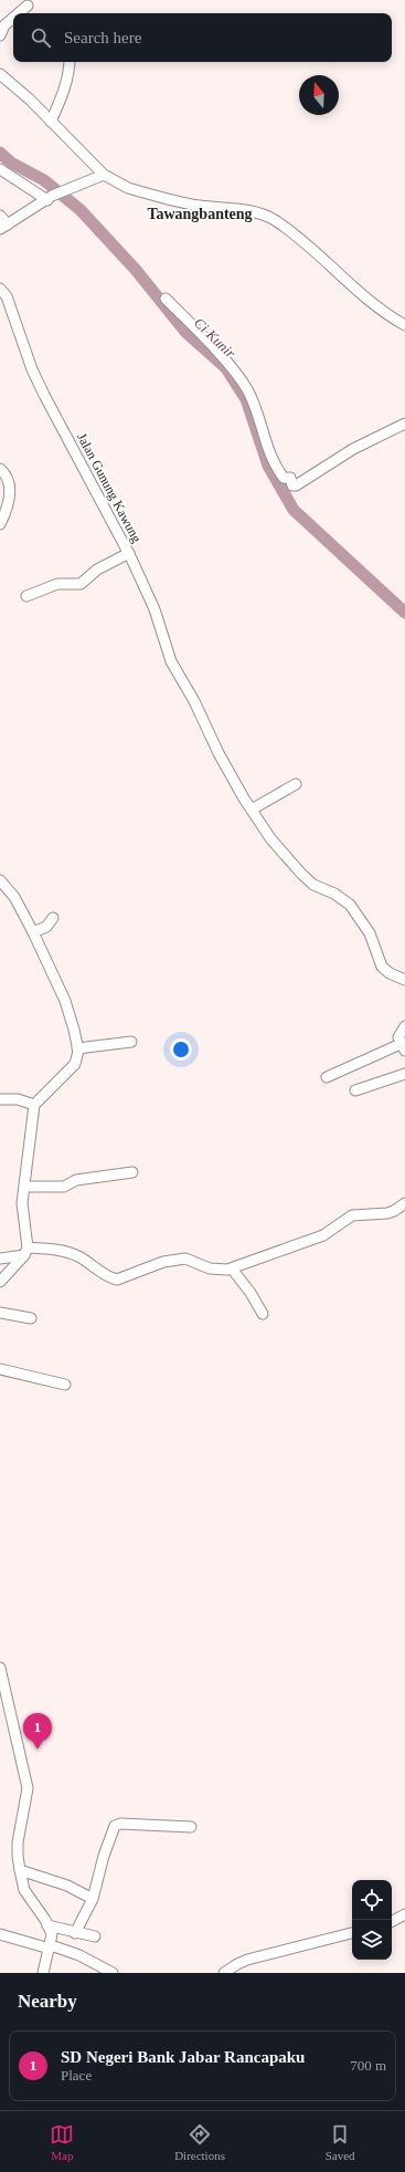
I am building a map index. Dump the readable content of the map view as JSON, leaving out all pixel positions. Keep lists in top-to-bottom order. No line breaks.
{"streets":{"street":["Jalan Gunung Kawung"]},"districts":["Tawangbanteng"],"water":["Ci Kunir"],"north":"top","page":{"search":"Search here","pins":"1","heading":"Nearby","list":[{"mark":"1","name":"SD Negeri Bank Jabar Rancapaku","note":"Place","value":"700 m"}],"nav":["Map","Directions","Saved"]}}
